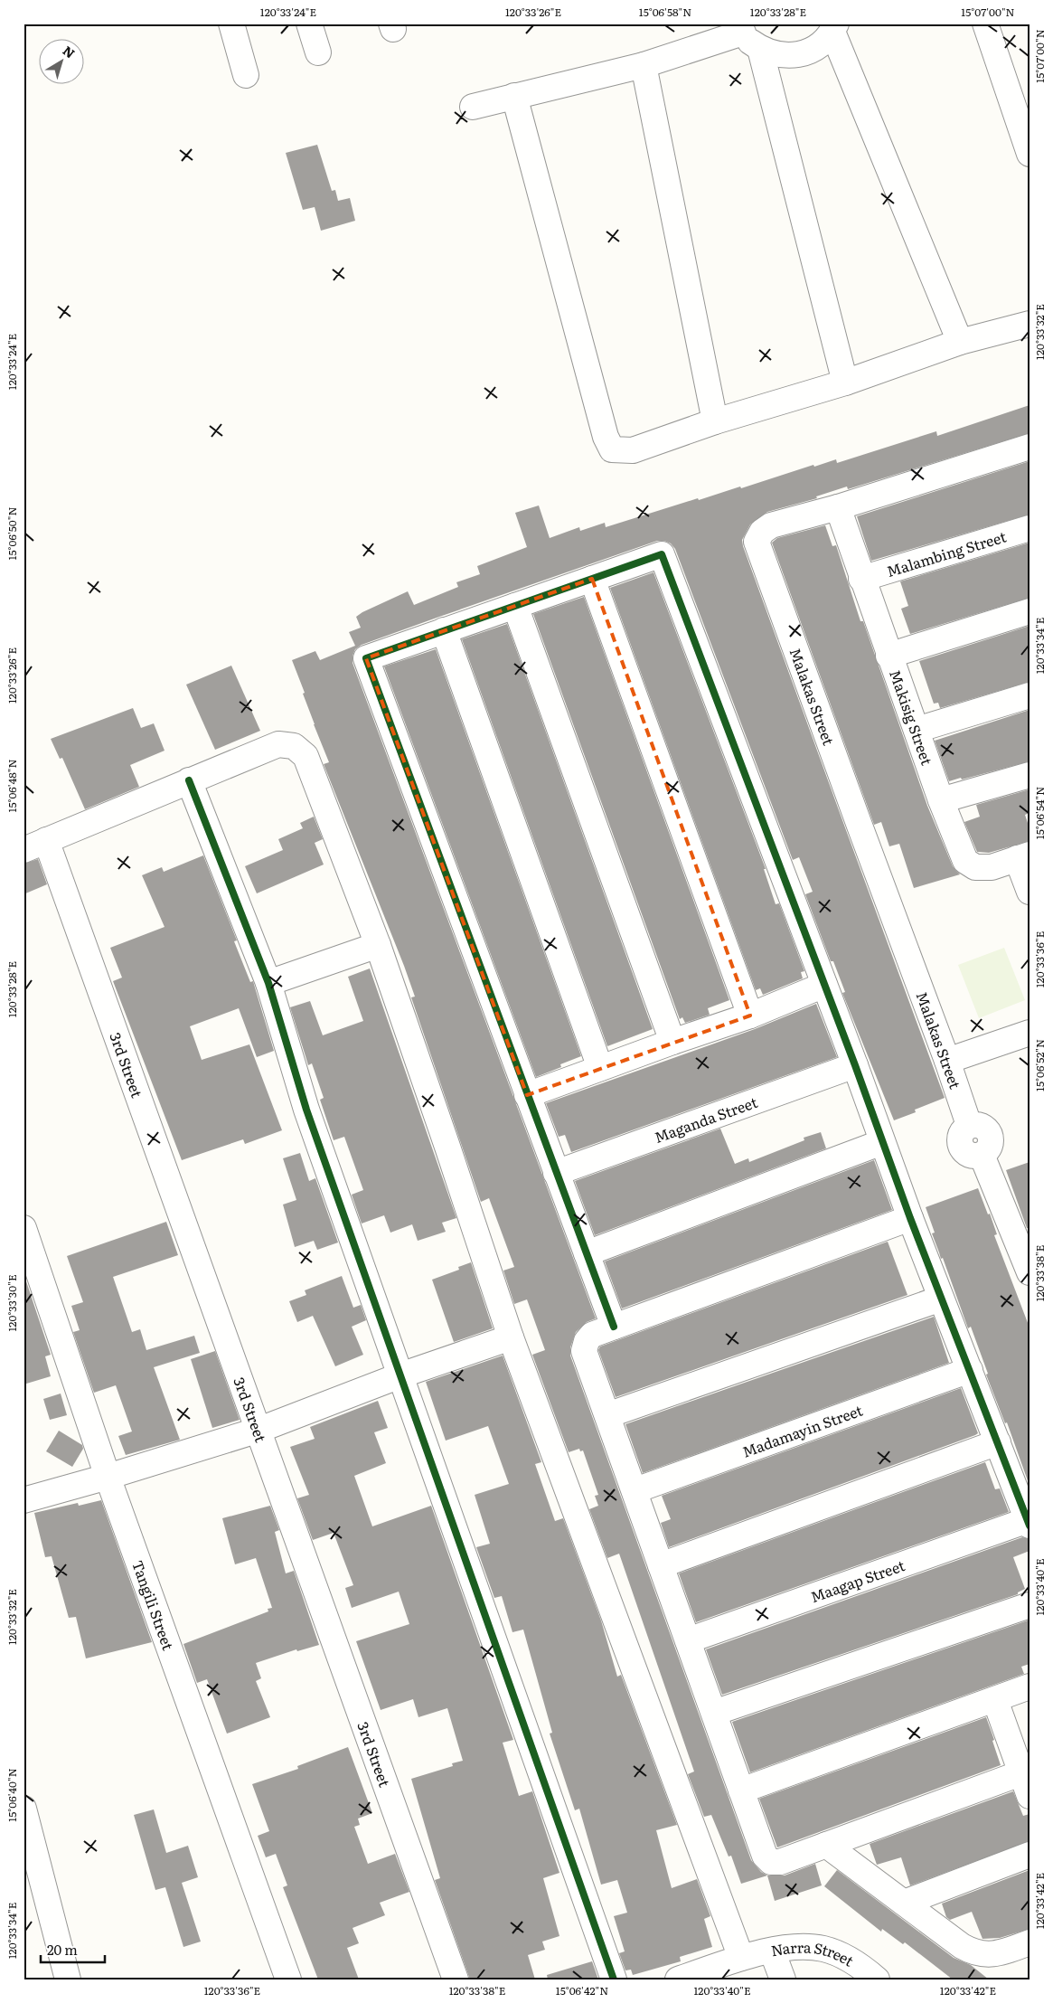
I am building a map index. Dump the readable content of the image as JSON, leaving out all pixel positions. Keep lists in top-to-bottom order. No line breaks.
{"streets":{"street":["Malambing Street","Malakas Street","Makisig Street","3rd Street","Maganda Street","Madamayin Street","Maagap Street","Tangili Street","Narra Street"]},"crossings":[["Malambing Street","Makisig Street"],["Malakas Street","Makisig Street"]],"scale_bar":"20 m","north":"top right","coordinates":["120°33'24\"E","120°33'26\"E","15°06'58\"N","120°33'28\"E","15°07'00\"N","120°33'32\"E","15°06'50\"N","120°33'34\"E","15°06'48\"N","15°06'54\"N","120°33'36\"E","15°06'52\"N","120°33'38\"E","120°33'30\"E","120°33'40\"E","15°06'40\"N","120°33'42\"E","15°06'42\"N"]}
